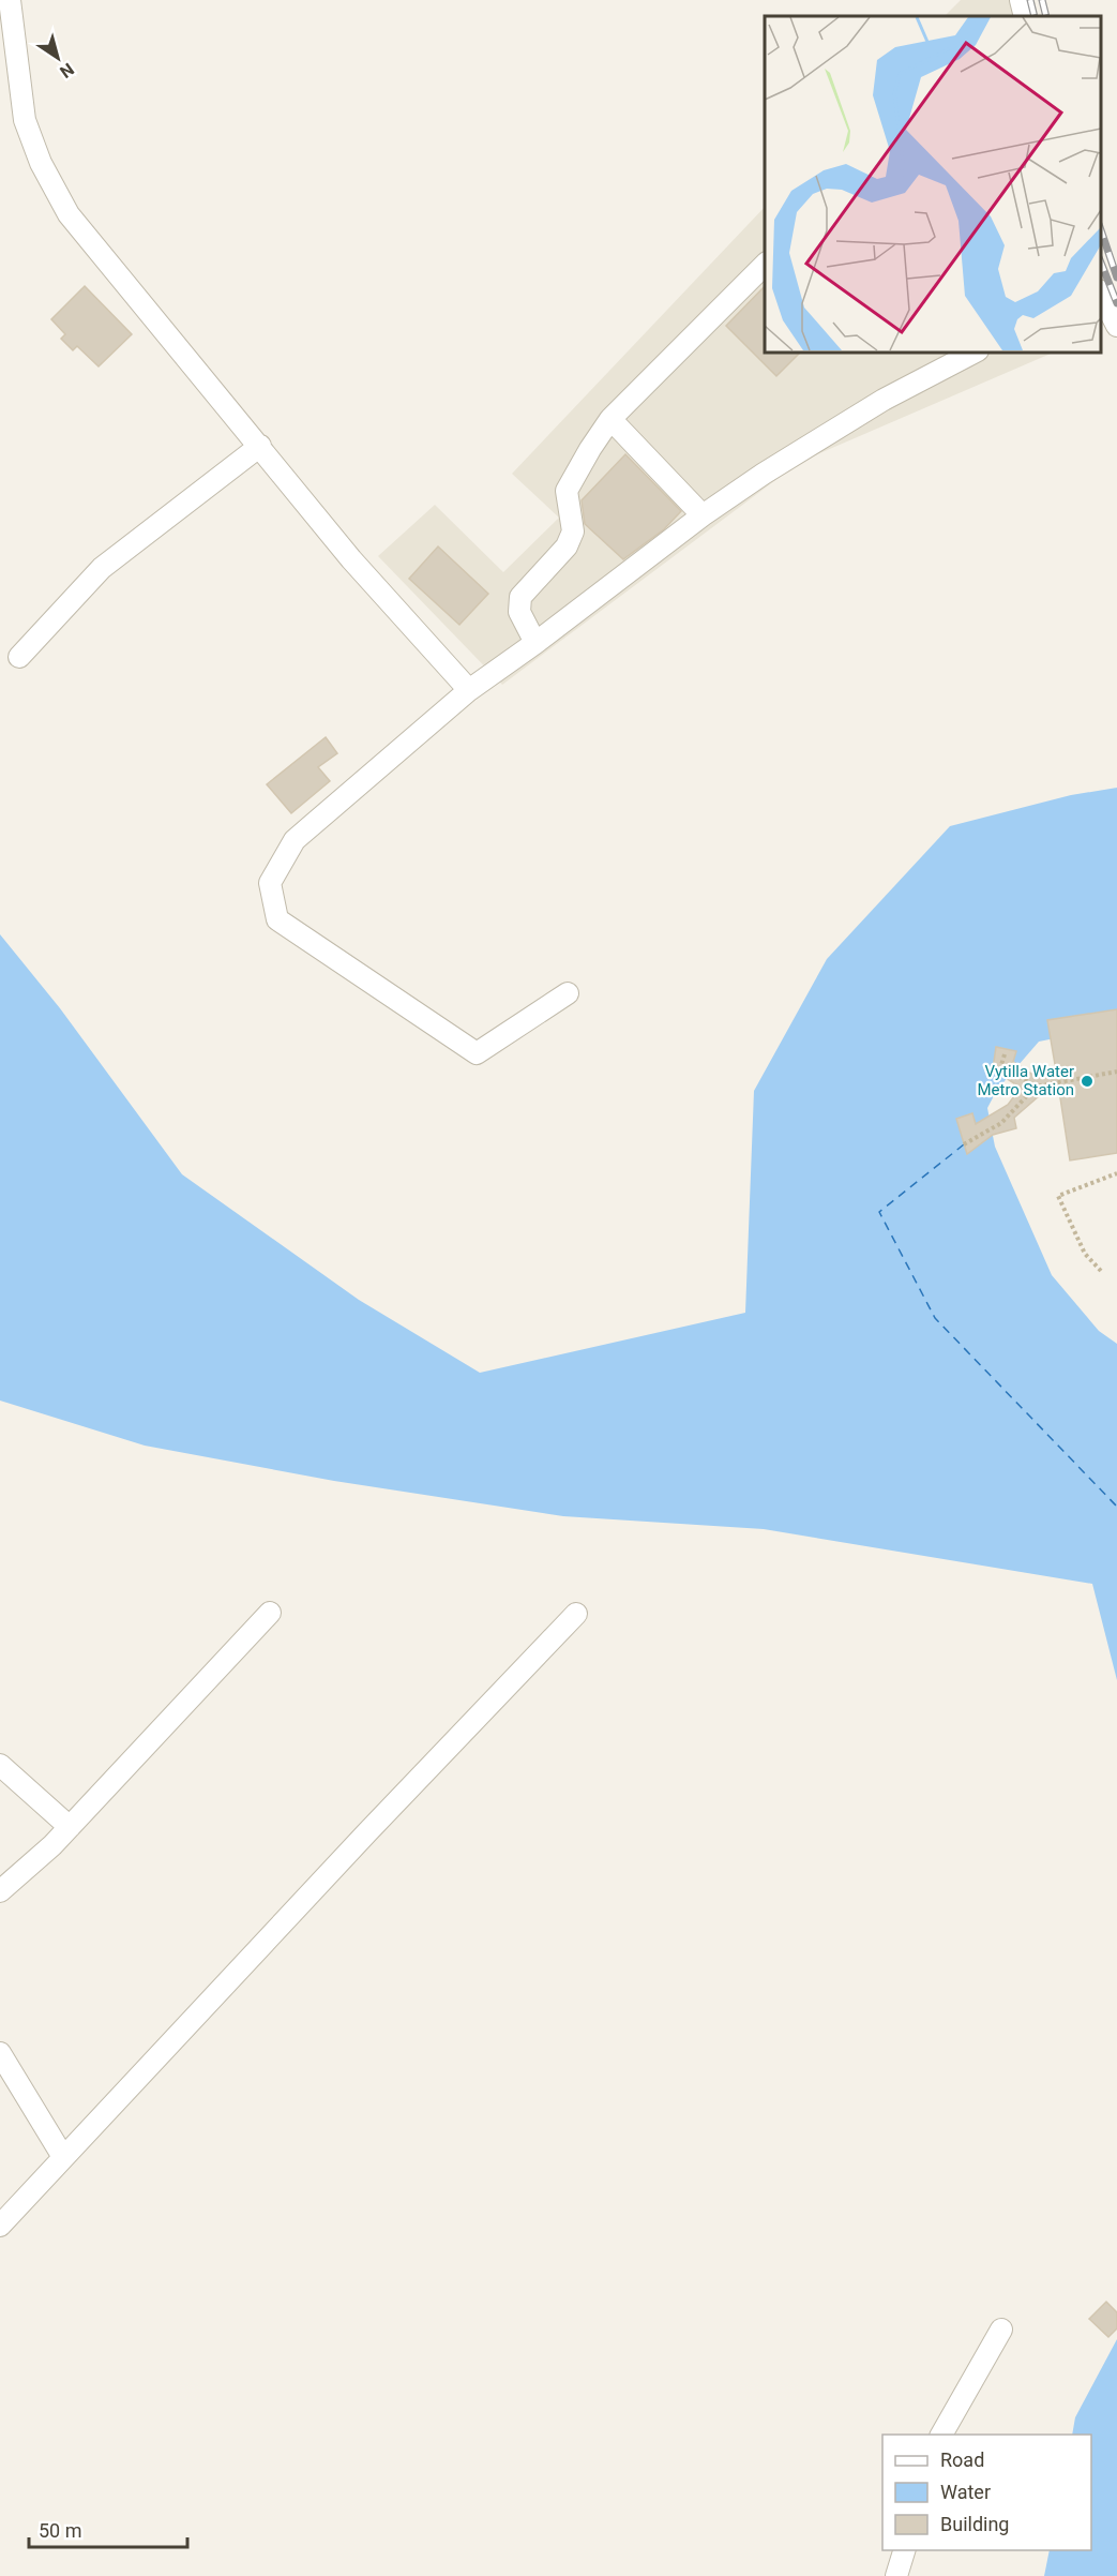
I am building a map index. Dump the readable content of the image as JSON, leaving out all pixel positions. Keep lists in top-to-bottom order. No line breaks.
{"places":["Vytilla Water Metro Station"],"legend":["Road","Water","Building"],"scale_bar":"50 m","north":"bottom right"}
